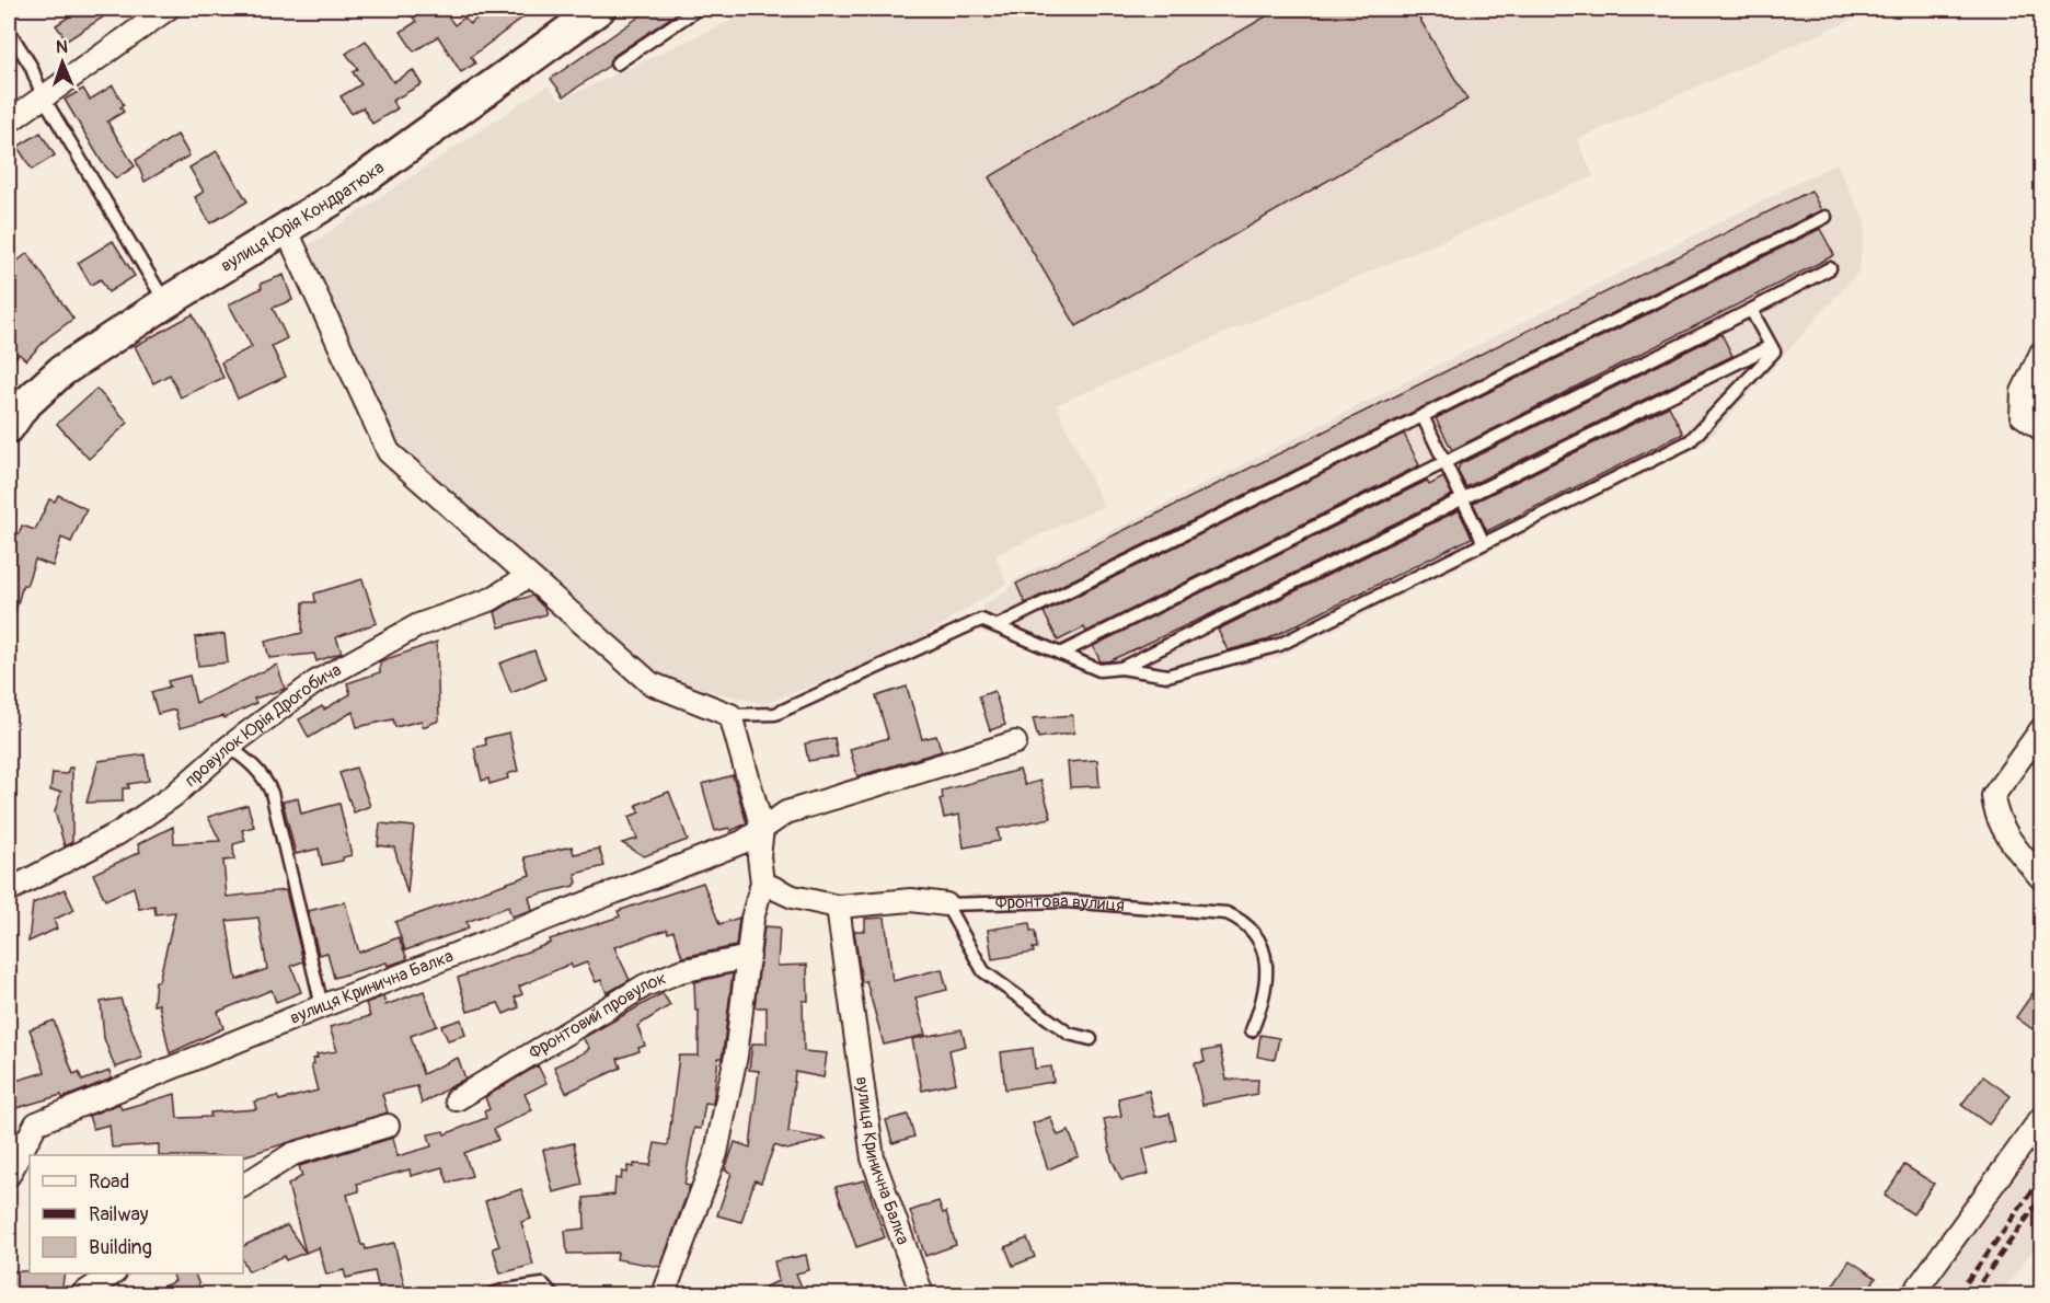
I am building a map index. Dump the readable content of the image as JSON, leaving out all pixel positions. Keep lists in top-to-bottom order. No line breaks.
{"streets":{"street":["вулиця Юрія Кондратюка","провулок Юрія Дрогобича","Фронтова вулиця","вулиця Кринична Балка","Фронтовий провулок"]},"crossings":[["Фронтова вулиця","вулиця Кринична Балка"]],"legend":["Road","Railway","Building"],"north":"top"}
